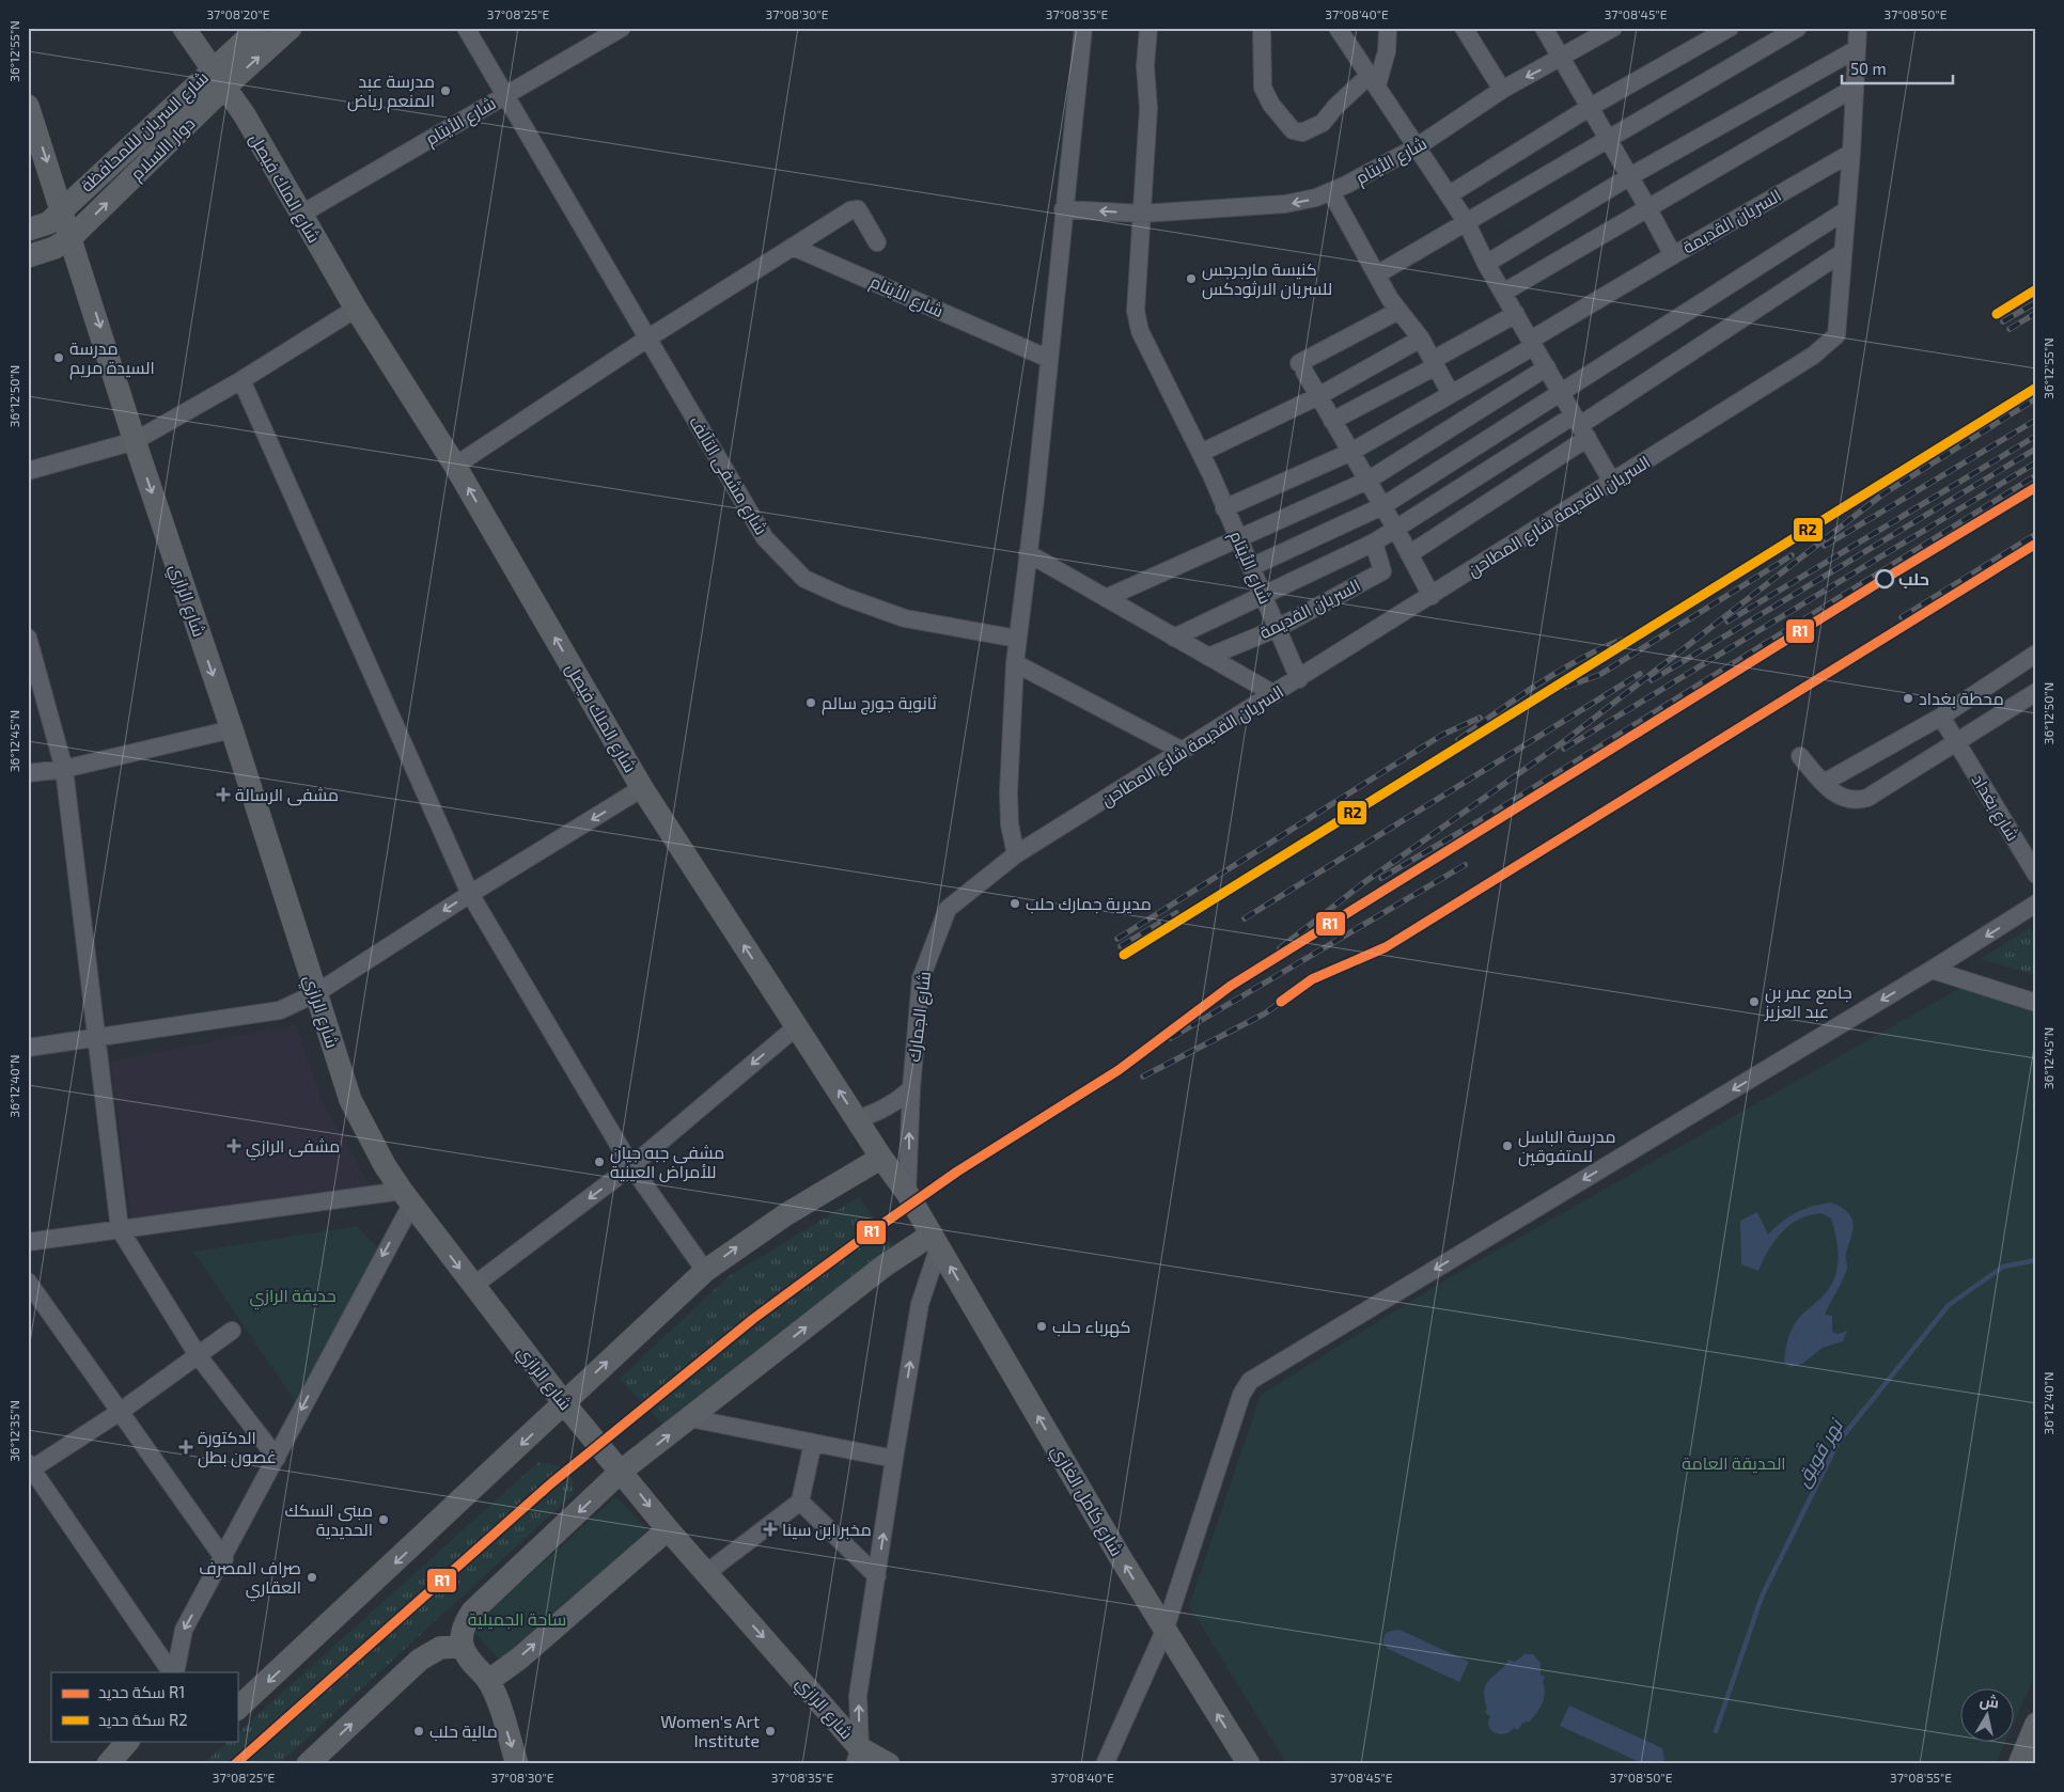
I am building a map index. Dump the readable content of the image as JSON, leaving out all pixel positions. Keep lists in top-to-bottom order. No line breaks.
{"streets":{"main road":["شارع السريان لللمحافظة","دوار االسلام","شارع الملك فيصل","شارع الرازي","شارع كامل الغازي"],"street":["شارع الأيتام","السريان القديمة","شارع مشفى التآلف","السريان القديمة شارع المطاحن","شارع بغداد","شارع الجمارك"]},"crossings":[["شارع الأيتام","شارع الملك فيصل"],["شارع الأيتام","السريان القديمة"],["شارع الأيتام","شارع مشفى التآلف"],["شارع الأيتام","السريان القديمة شارع المطاحن"],["شارع السريان لللمحافظة","دوار االسلام"],["شارع السريان لللمحافظة","شارع الملك فيصل"],["شارع السريان لللمحافظة","شارع الرازي"],["دوار االسلام","شارع الملك فيصل"],["دوار االسلام","شارع الرازي"],["شارع الملك فيصل","شارع كامل الغازي"],["السريان القديمة","السريان القديمة شارع المطاحن"],["السريان القديمة شارع المطاحن","شارع الجمارك"]],"one_way":["دوار االسلام","شارع الملك فيصل","شارع الرازي","شارع كامل الغازي"],"water":["نهر قويق"],"parks":["حديقة الرازي","الحديقة العامة","ساحة الجميلية"],"places":{"other":["مدرسة عبد المنعم رياض","كنيسة مارجرجس للسريان الارثودكس","مدرسة السيدة مريم","حلب","محطة بغداد","ثانوية جورج سالم","مديرية جمارك حلب","جامع عمر بن عبد العزيز","مدرسة الباسل للمتفوقين","مشفى جبه جيان للأمراض العينية","كهرباء حلب","مبنى السكك الحديدية","صراف المصرف العقاري","مالية حلب","Women's Art Institute"],"health":["مشفى الرسالة","مشفى الرازي","الدكتورة غصون بطل","مخبر ابن سينا"]},"lines":["rail line R2","rail line R1"],"legend":["سكة حديد R1","سكة حديد R2"],"scale_bar":"50 m","north":"top","coordinates":["37°08'20\"E","37°08'25\"E","37°08'30\"E","37°08'35\"E","37°08'40\"E","37°08'45\"E","37°08'50\"E","36°12'55\"N","36°12'50\"N","36°12'45\"N","36°12'40\"N","36°12'35\"N","37°08'55\"E"]}
